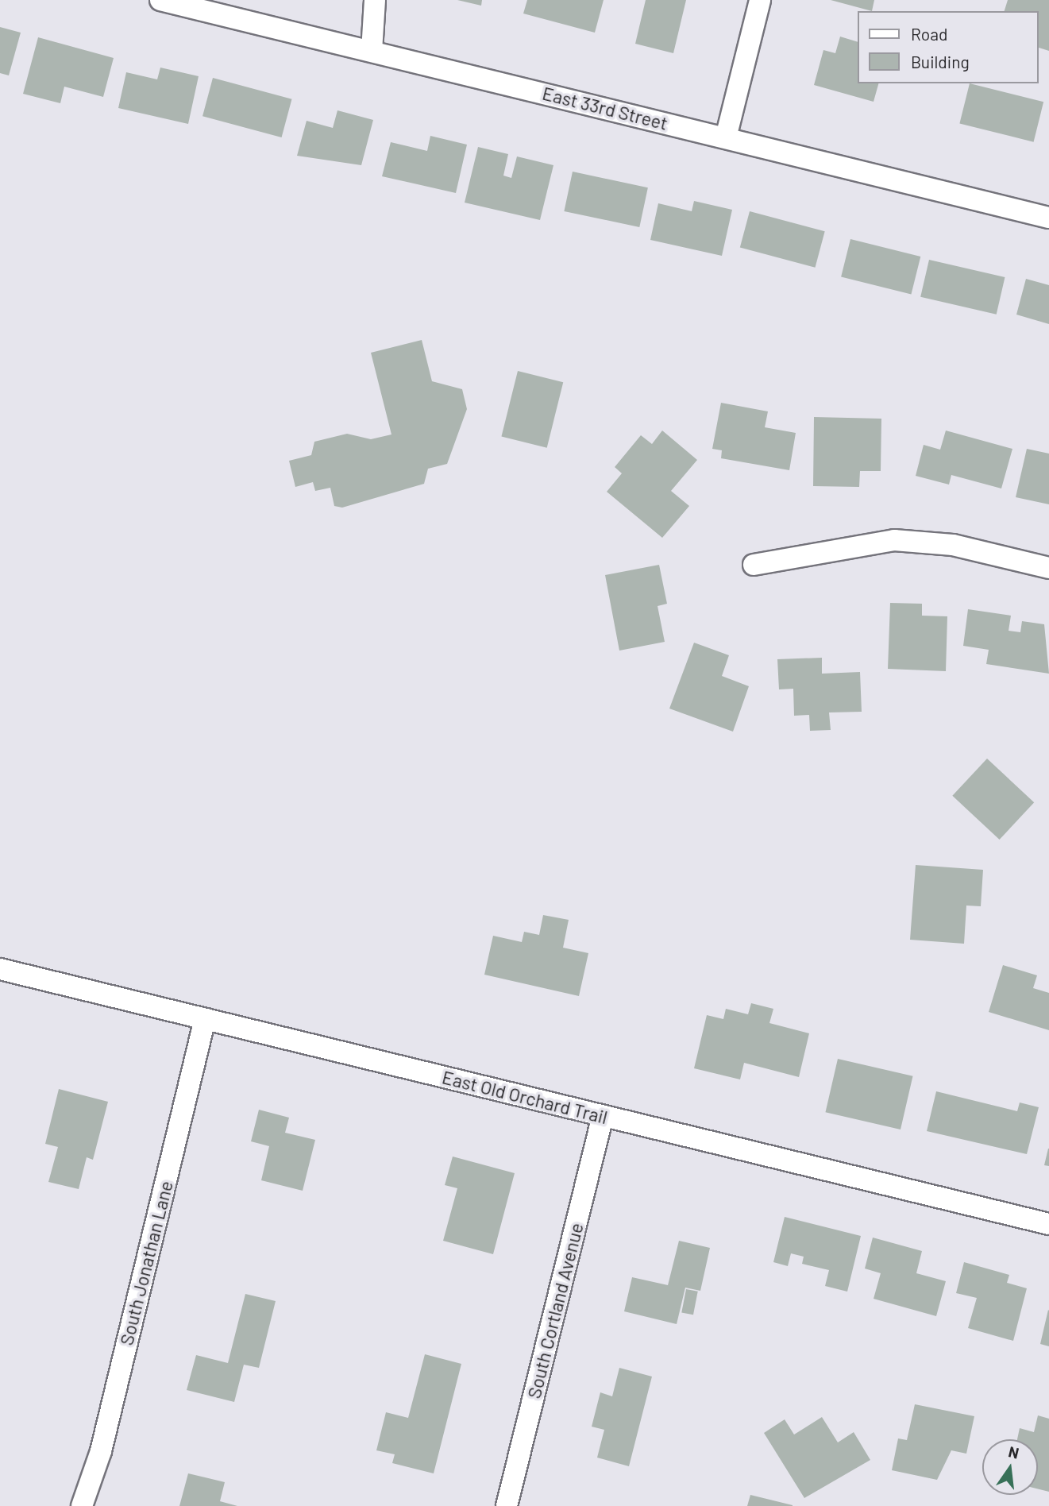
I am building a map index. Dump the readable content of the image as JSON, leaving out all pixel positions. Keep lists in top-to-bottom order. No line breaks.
{"streets":{"street":["East 33rd Street","East Old Orchard Trail","South Jonathan Lane","South Cortland Avenue"]},"crossings":[["East Old Orchard Trail","South Jonathan Lane"],["East Old Orchard Trail","South Cortland Avenue"]],"legend":["Road","Building"],"north":"top"}
